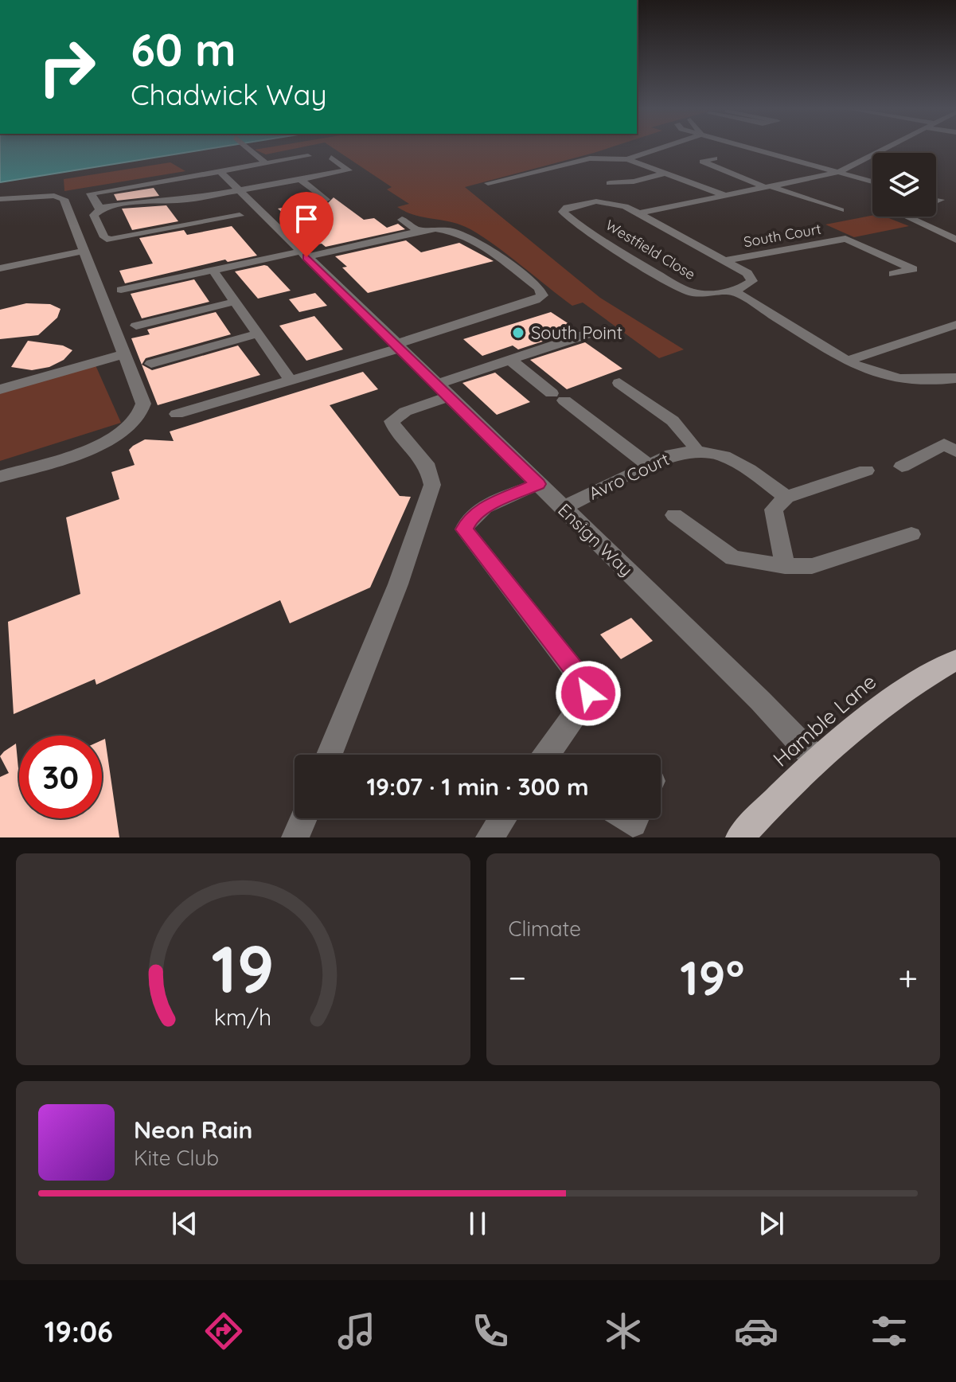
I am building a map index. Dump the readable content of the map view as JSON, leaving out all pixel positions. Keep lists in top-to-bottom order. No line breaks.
{"streets":{"main road":["Hamble Lane"],"street":["South Court","Westfield Close","Avro Court","Ensign Way"]},"crossings":[["South Court","Westfield Close"],["Avro Court","Ensign Way"],["Ensign Way","Hamble Lane"]],"places":["South Point"],"page":{"turn":["60 m","Chadwick Way"],"limit":"30","trip":"19:07 · 1 min · 300 m","tile":"Climate","heat":["−","19°","+"],"song":["Neon Rain","Kite Club"],"tabs":"19:06","gauge":["19","km/h"]}}
